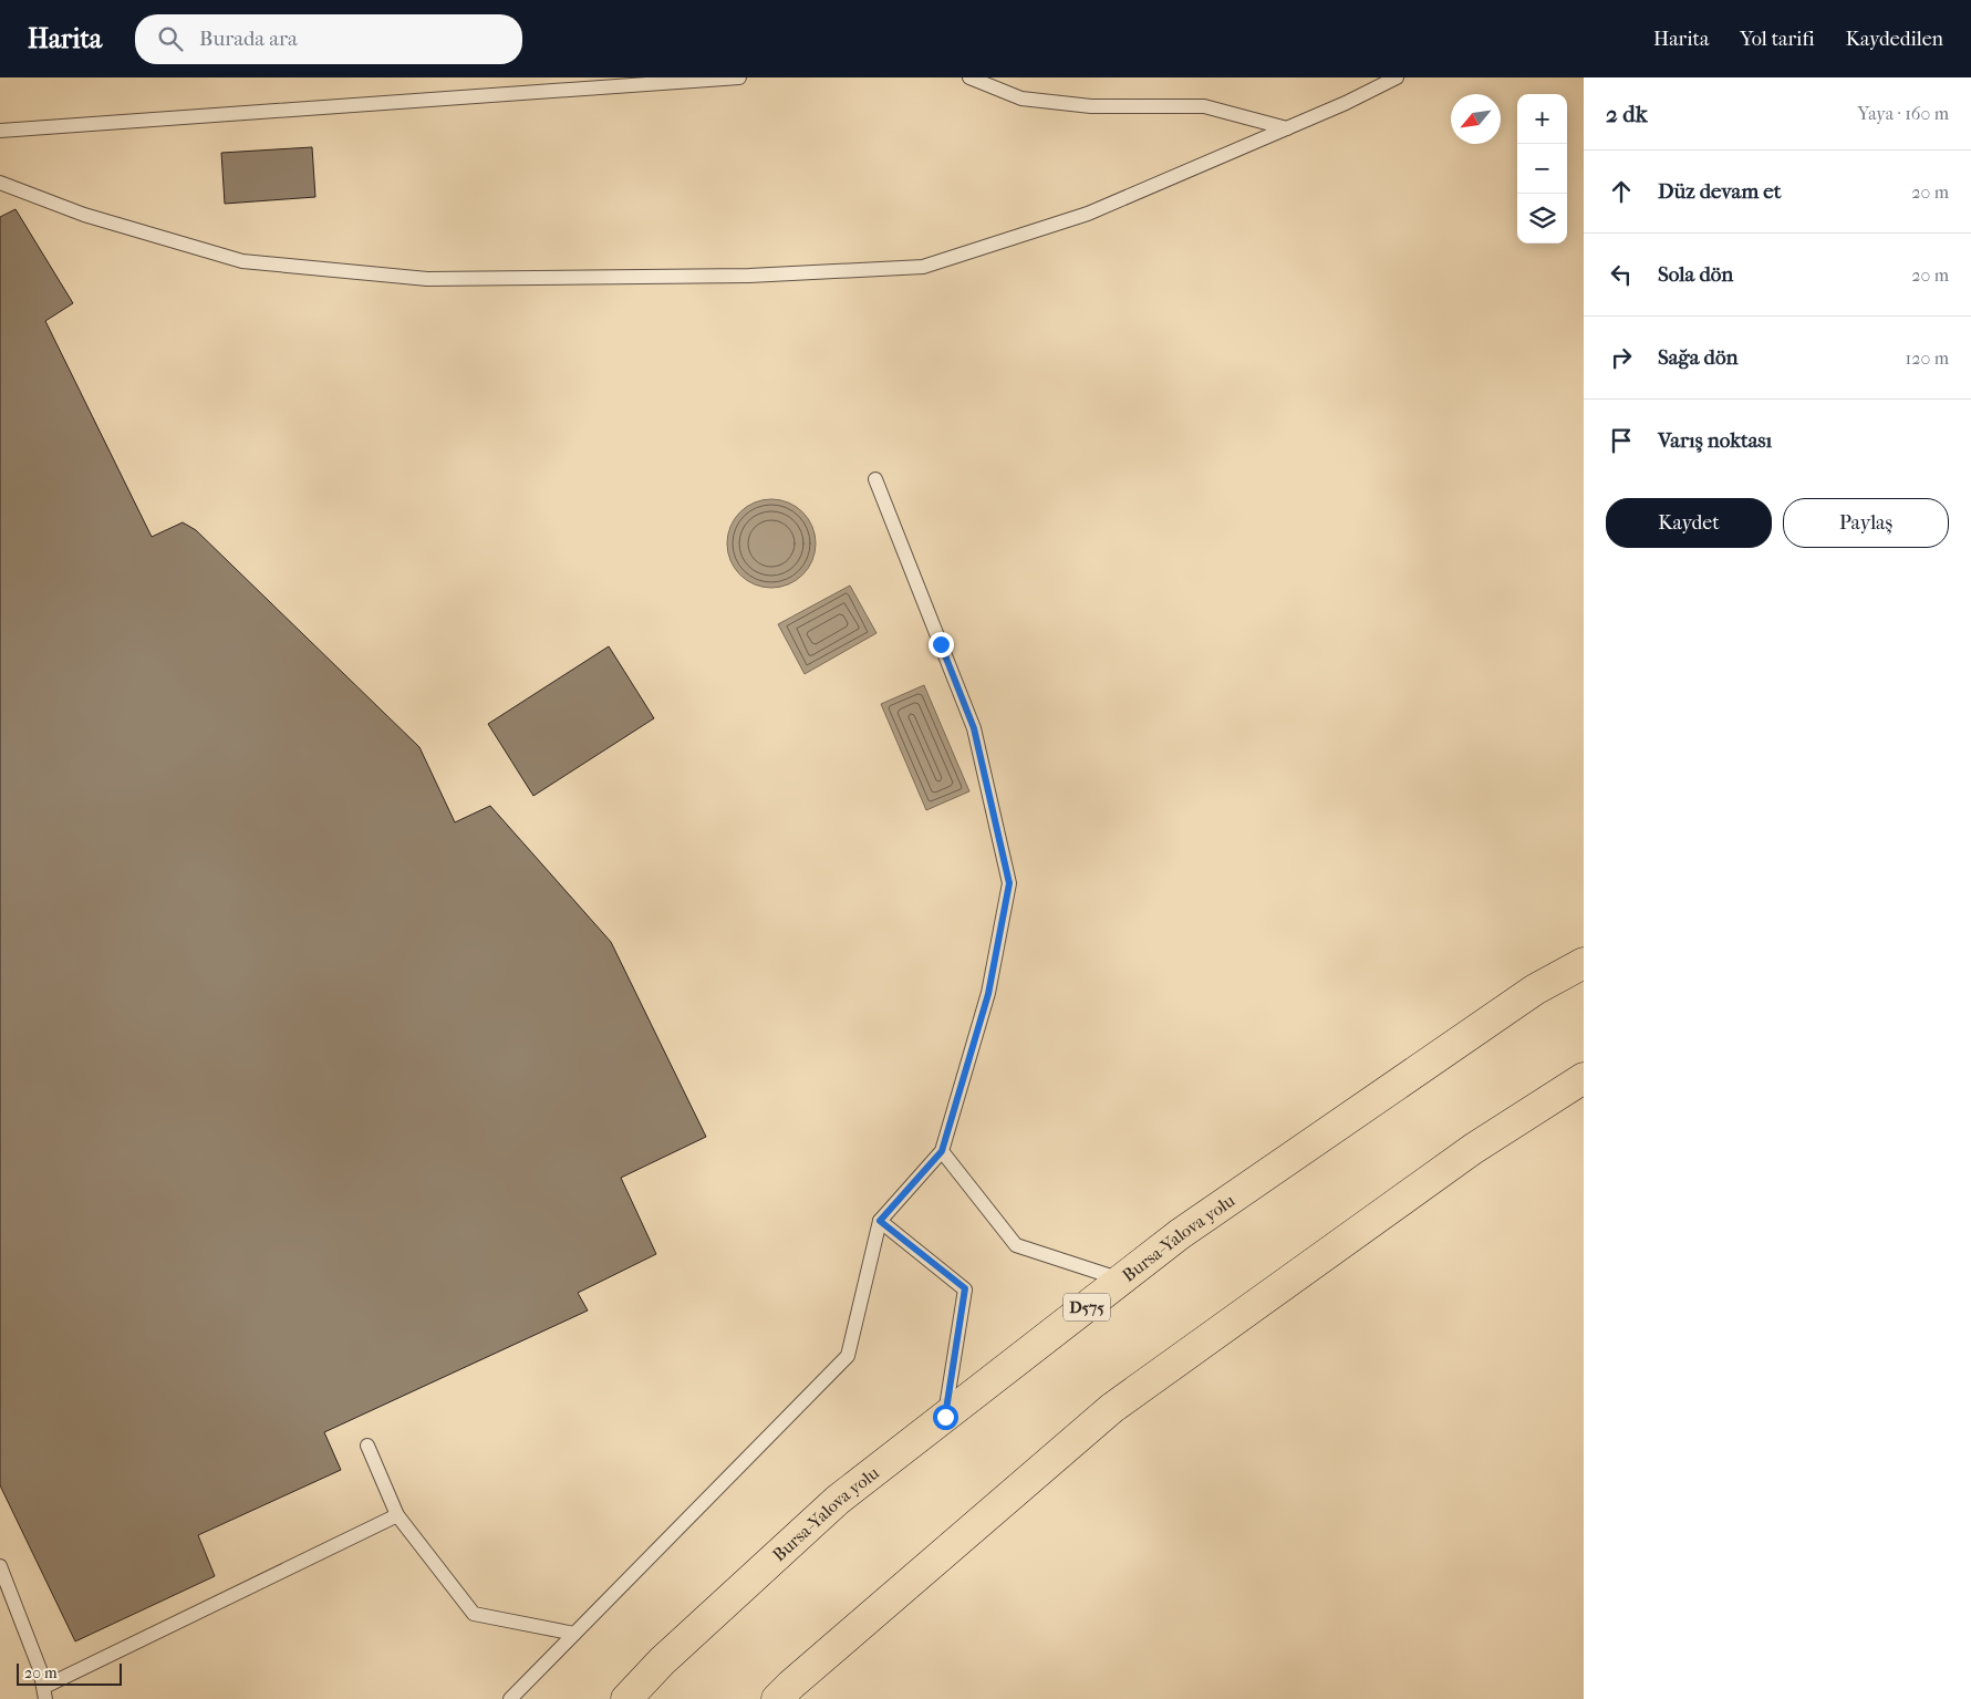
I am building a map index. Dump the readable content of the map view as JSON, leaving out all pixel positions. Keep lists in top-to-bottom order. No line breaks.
{"streets":{"highway":["Bursa-Yalova yolu","D575"]},"scale_bar":"20 m","north":"bottom left","page":{"header":"Harita","search":"Burada ara","nav":["Harita","Yol tarifi","Kaydedilen"],"heading":["2 dk","Yaya · 160 m"],"map_buttons":["+","−"],"list":[["Düz devam et","20 m"],["Sola dön","20 m"],["Sağa dön","120 m"],"Varış noktası"],"buttons":["Kaydet","Paylaş"],"scale":"20 m"}}
